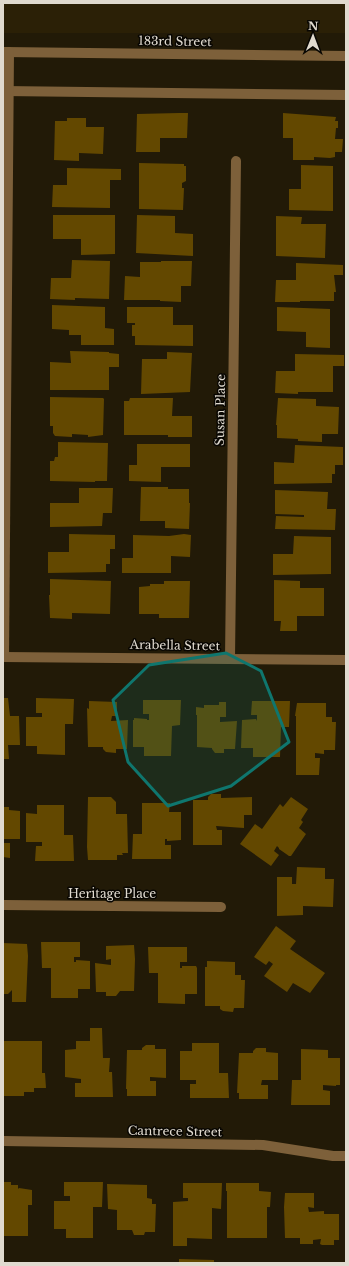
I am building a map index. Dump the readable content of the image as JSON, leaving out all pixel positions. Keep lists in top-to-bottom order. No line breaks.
{"streets":{"street":["183rd Street","Susan Place","Arabella Street","Heritage Place","Cantrece Street"]},"crossings":[["Susan Place","Arabella Street"]],"north":"top"}
